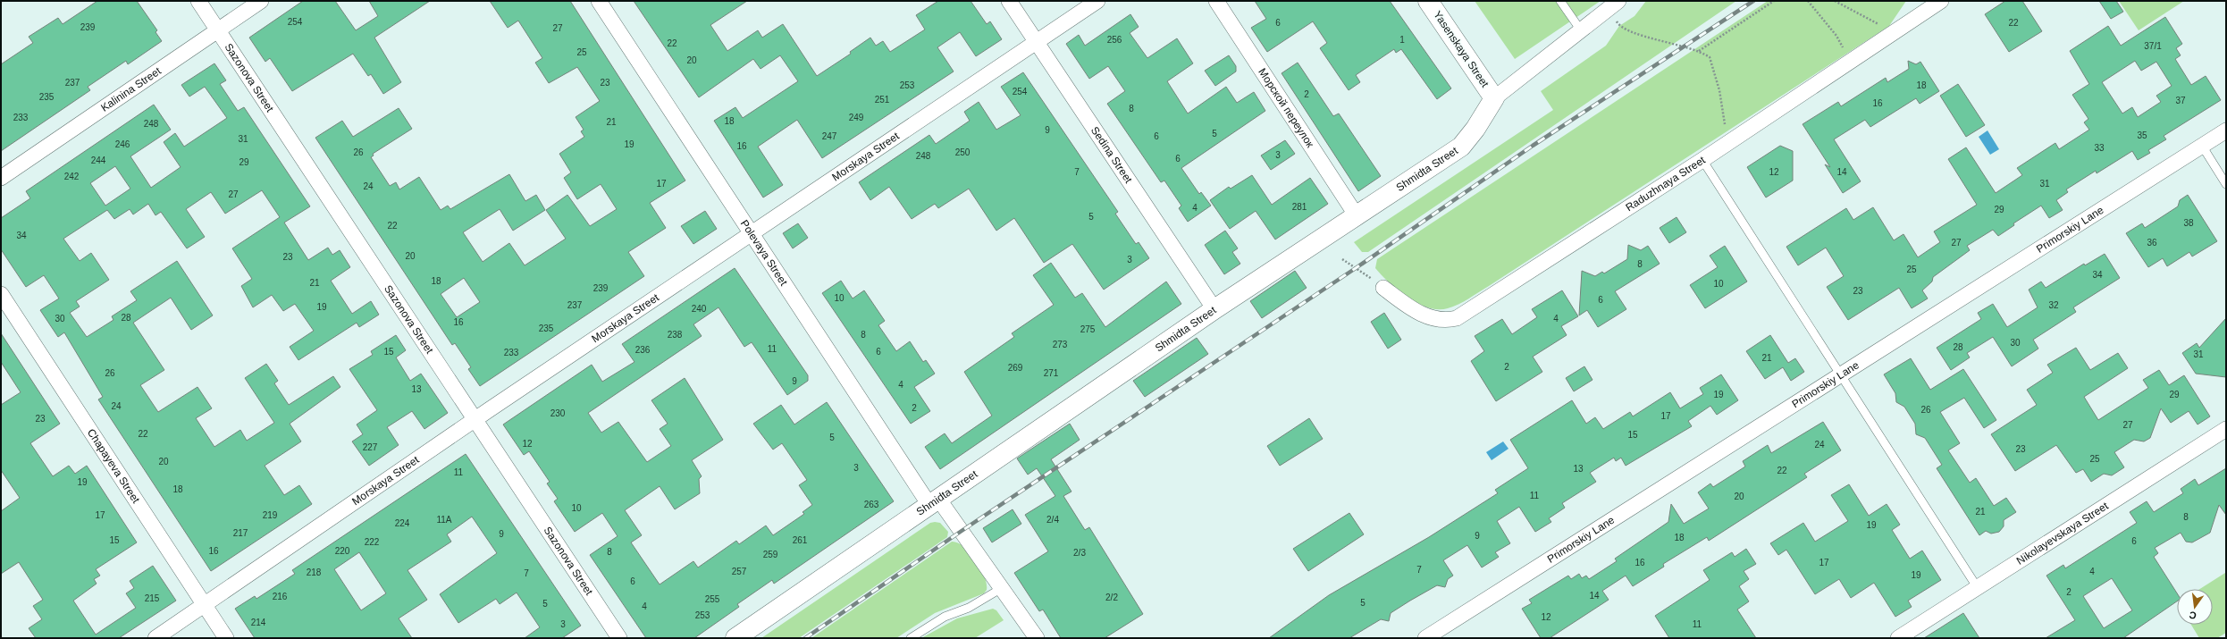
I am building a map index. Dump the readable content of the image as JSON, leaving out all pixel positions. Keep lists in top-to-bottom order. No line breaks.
{"streets":{"street":["Yasenskaya Street","Sazonova Street","Kalinina Street","Морской переулок","Sedina Street","Morskaya Street","Shmidta Street","Raduzhnaya Street","Primorskiy Lane","Polevaya Street","Chapayeva Street","Nikolayevskaya Street"]},"crossings":[["Yasenskaya Street","Shmidta Street"],["Sazonova Street","Kalinina Street"],["Sazonova Street","Morskaya Street"],["Морской переулок","Shmidta Street"],["Sedina Street","Morskaya Street"],["Sedina Street","Shmidta Street"],["Morskaya Street","Polevaya Street"],["Morskaya Street","Chapayeva Street"],["Shmidta Street","Polevaya Street"]],"house_numbers":["254","6","22","239","27","256","1","22","37/1","25","20","237","23","253","18","254","2","235","251","37","16","8","233","249","18","21","248","9","5","35","247","6","31","246","19","16","33","26","250","3","248","6","244","29","7","12","14","242","17","31","24","27","281","4","29","5","38","22","34","27","36","20","23","3","8","25","34","18","21","10","239","23","10","6","237","32","19","240","28","30","4","16","235","275","238","8","30","273","28","11","236","15","6","233","31","21","2","269","26","271","9","4","13","19","29","24","2","26","230","17","23","27","22","15","5","12","24","227","23","25","20","3","13","22","11","19","18","11","20","263","10","21","17","219","8","11А","2/4","224","19","217","9","9","18","15","261","6","222","16","220","8","2/3","259","16","17","7","257","4","218","7","19","6","2","14","216","2/2","215","255","5","5","4","253","12","214","3","11"],"north":"bottom"}
